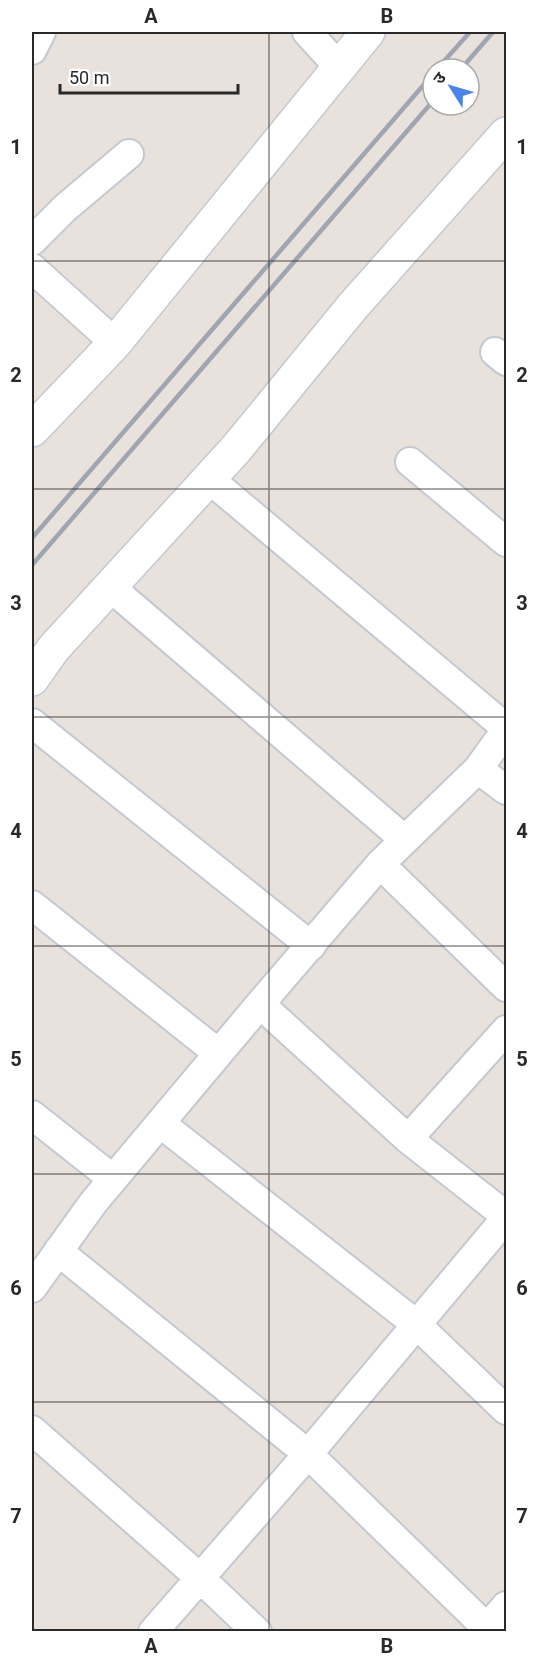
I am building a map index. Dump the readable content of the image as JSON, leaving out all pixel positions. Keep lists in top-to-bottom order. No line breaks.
{"scale_bar":"50 m","north":"top left","grid":{"columns":["A","B"],"rows":["1","2","3","4","5","6","7"]}}
